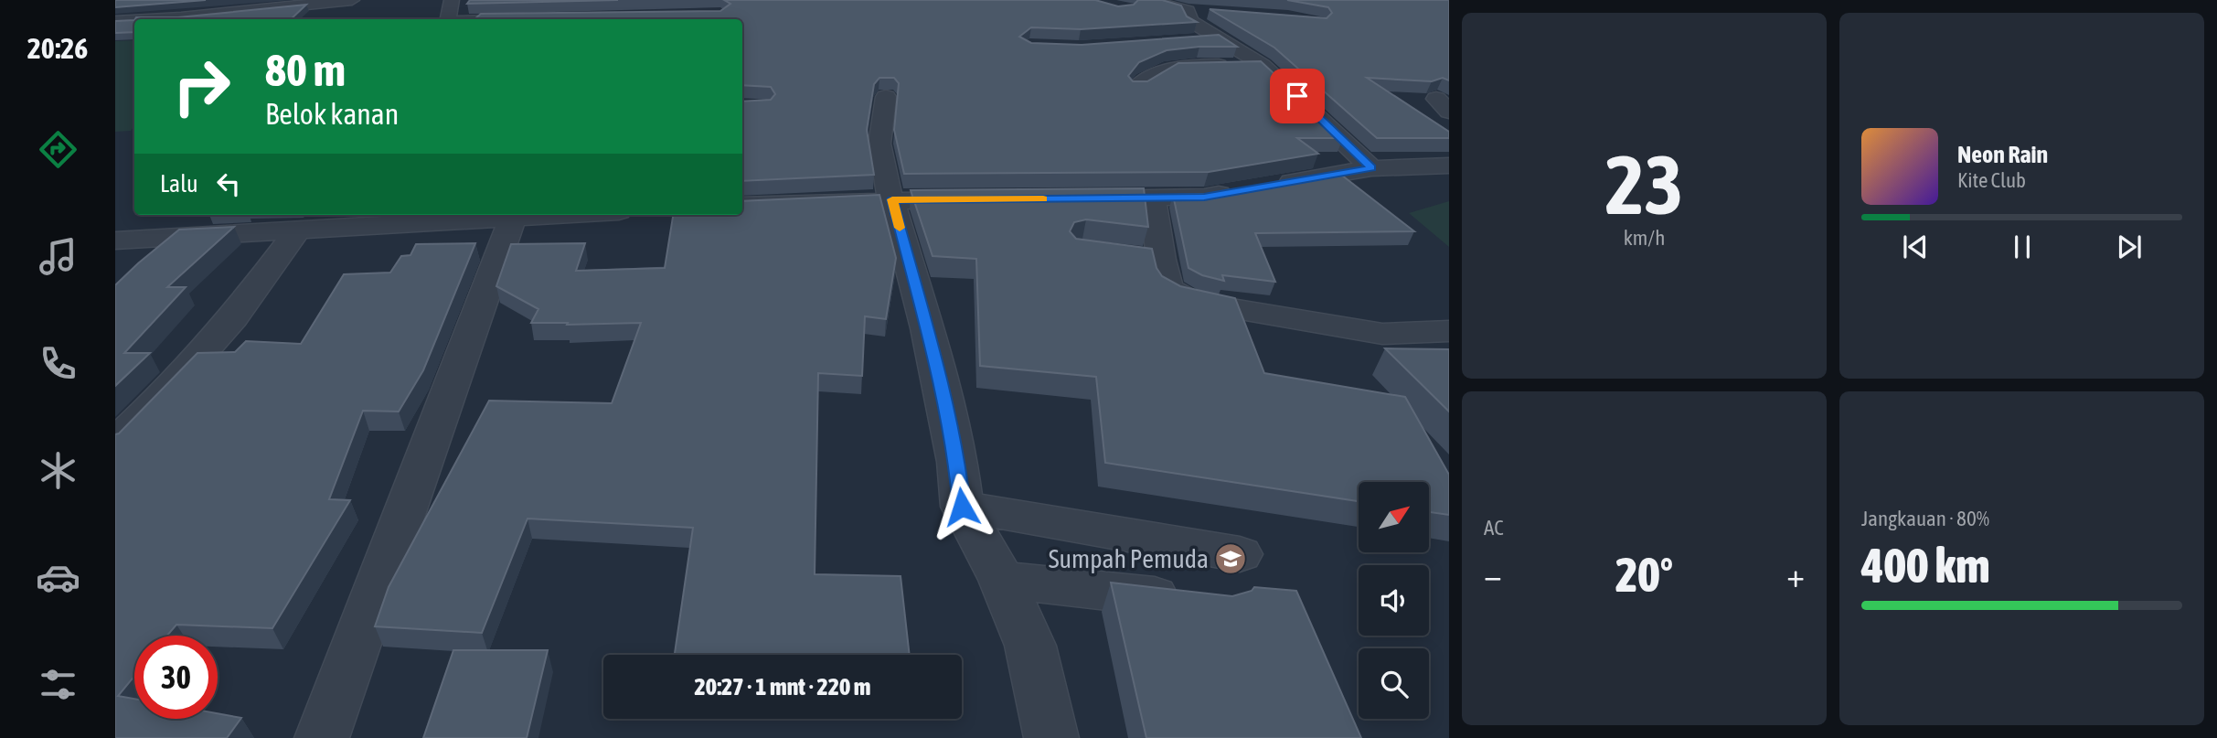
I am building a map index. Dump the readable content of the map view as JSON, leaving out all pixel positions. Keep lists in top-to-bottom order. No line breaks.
{"places":{"school or university":["Sumpah Pemuda"]},"north":"top right","page":{"tabs":"20:26","tile":[["23","km/h"],"AC",["Jangkauan · 80%","400 km"]],"turn":["80 m","Belok kanan"],"song":["Neon Rain","Kite Club"],"then":"Lalu","heat":["−","20°","+"],"limit":"30","trip":"20:27 · 1 mnt · 220 m"}}
